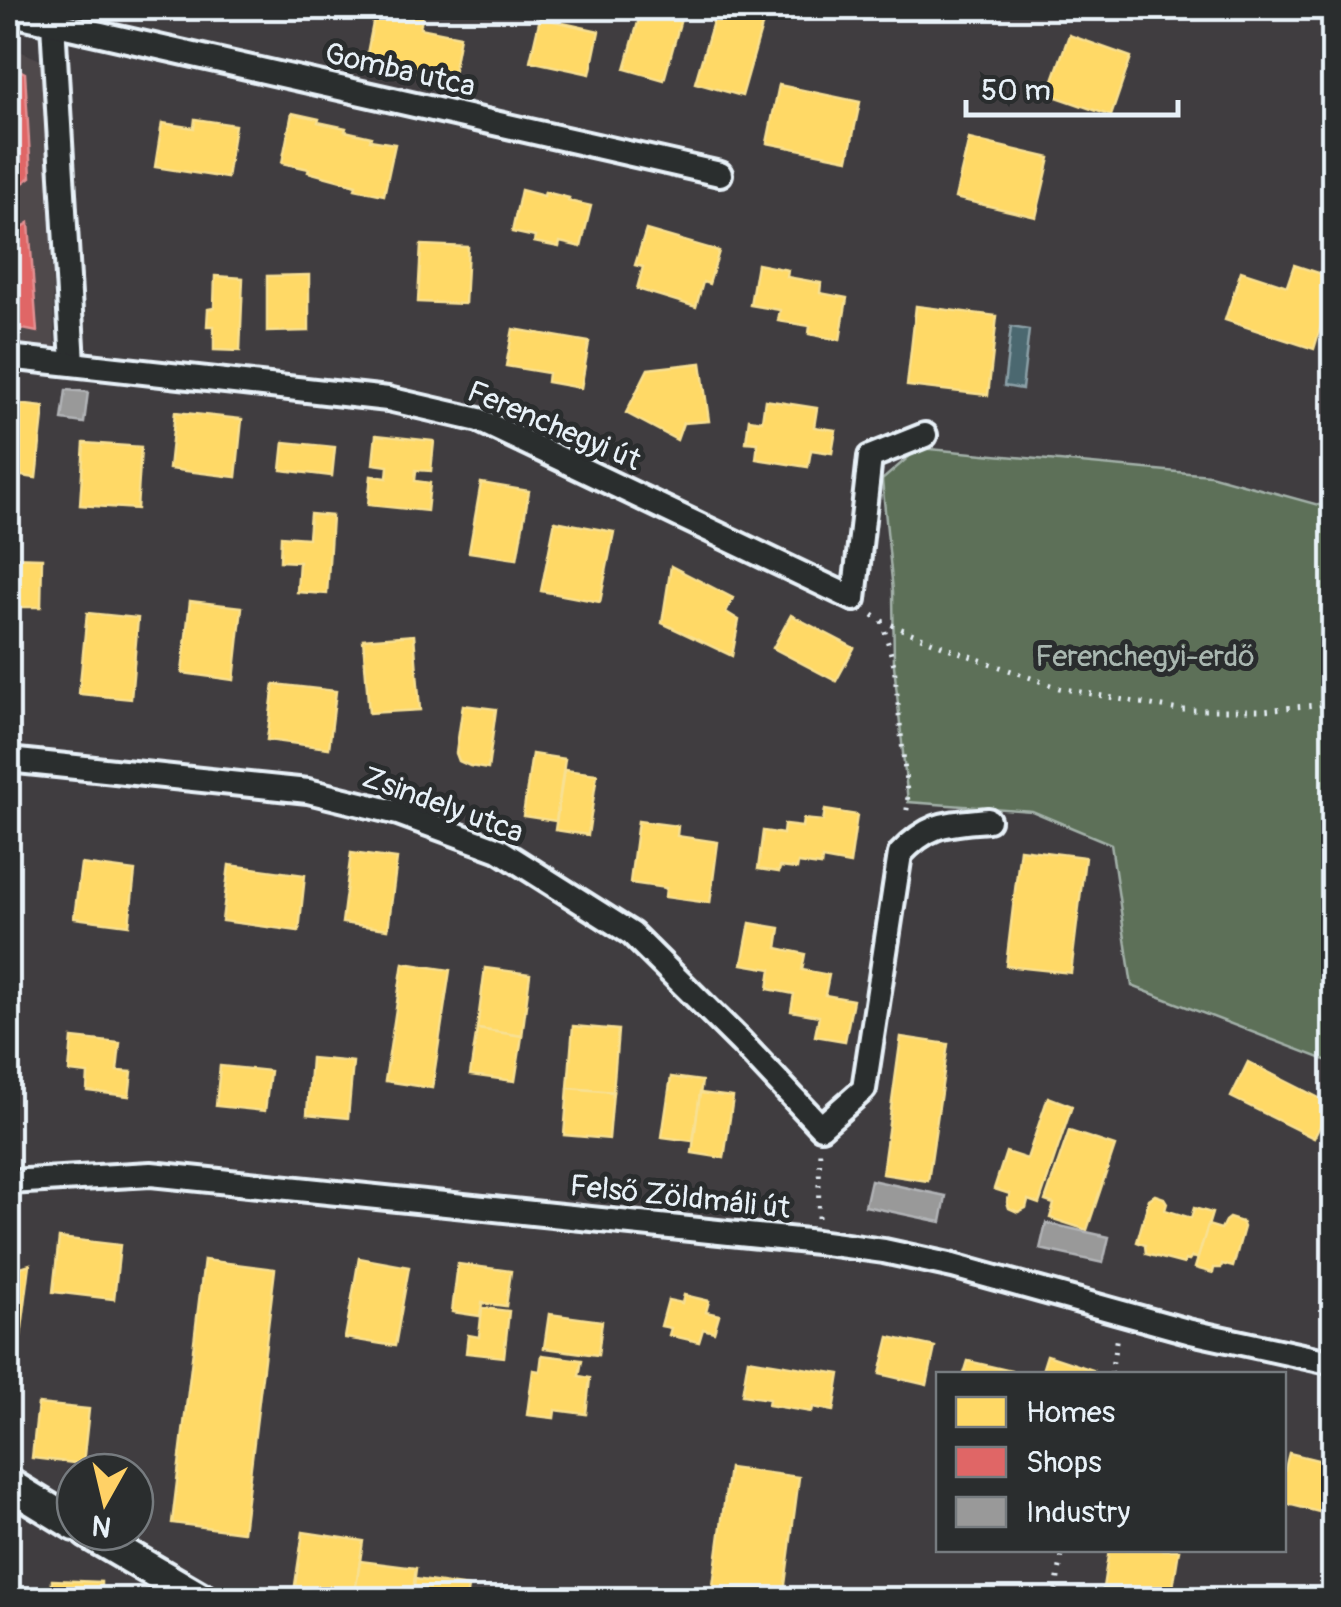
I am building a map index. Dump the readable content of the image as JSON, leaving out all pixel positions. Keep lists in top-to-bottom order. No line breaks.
{"streets":{"street":["Gomba utca","Ferenchegyi út","Zsindely utca","Felső Zöldmáli út"]},"parks":["Ferenchegyi-erdő"],"legend":["Homes","Shops","Industry"],"scale_bar":"50 m","north":"bottom"}
